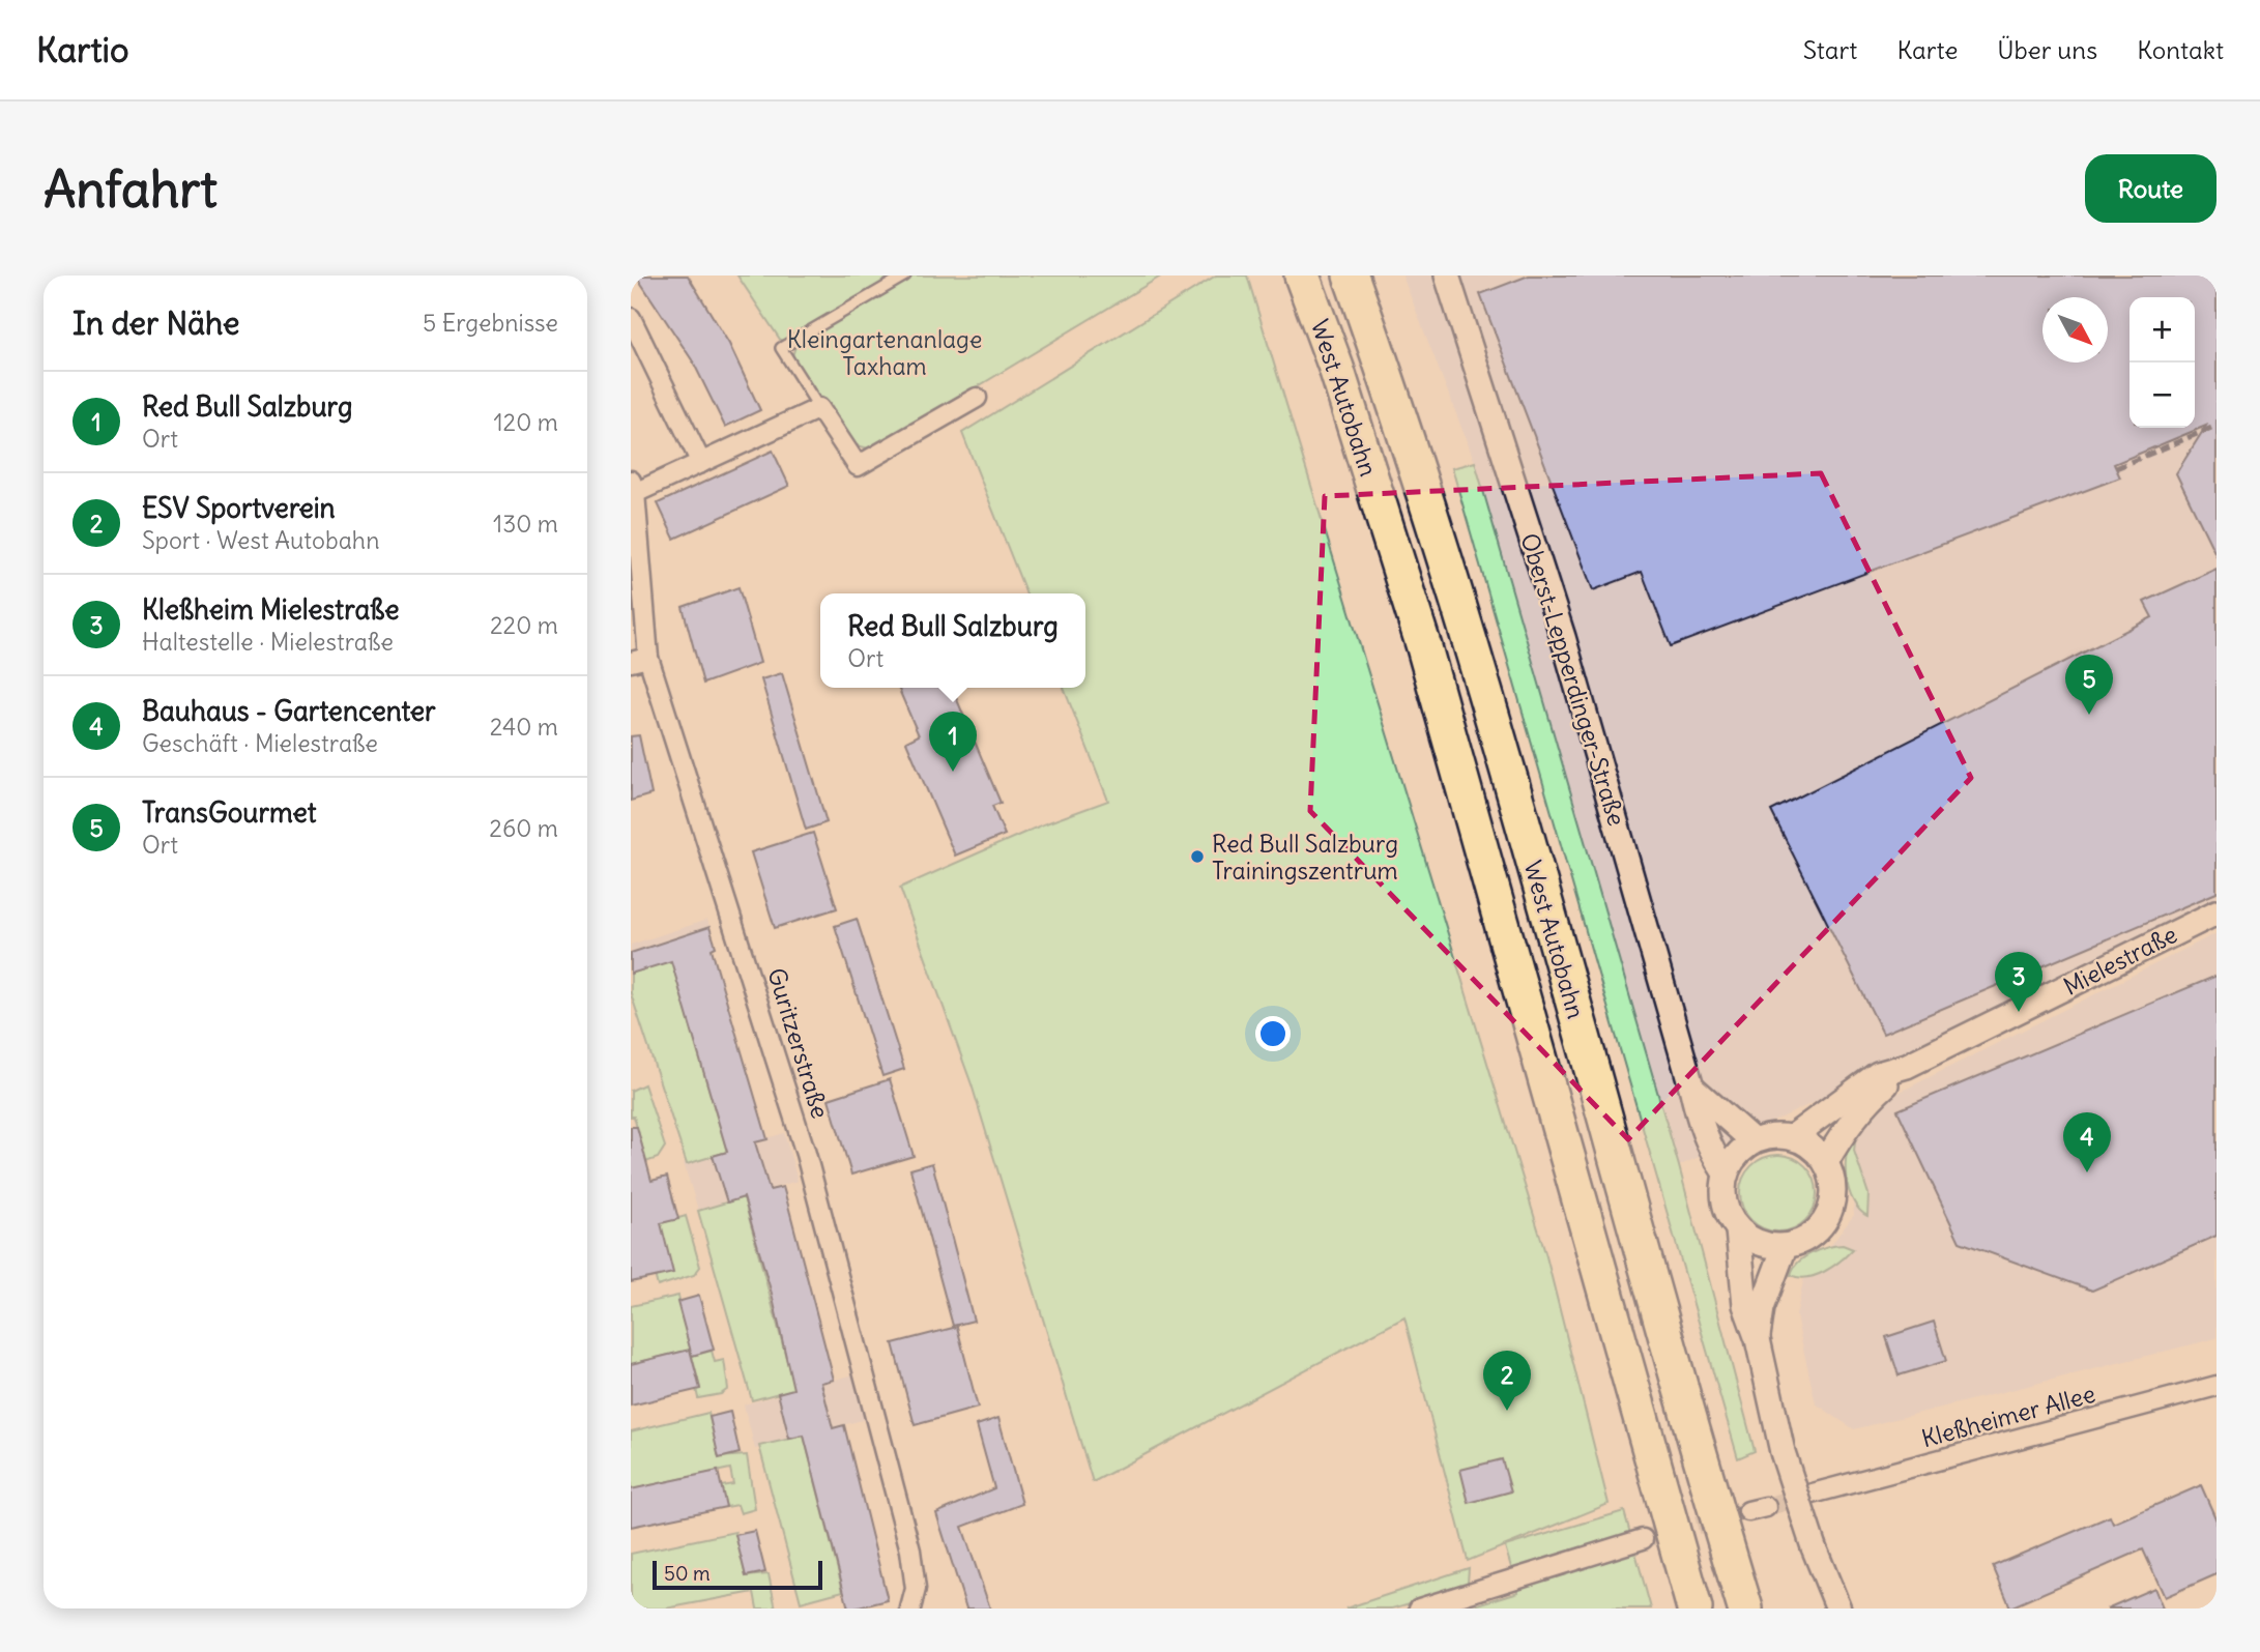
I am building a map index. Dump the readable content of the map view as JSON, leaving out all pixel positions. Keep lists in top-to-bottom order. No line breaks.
{"streets":{"highway":["West Autobahn"],"street":["Oberst-Lepperdinger-Straße","Mielestraße","Guritzerstraße","Kleßheimer Allee"]},"crossings":[["Oberst-Lepperdinger-Straße","Mielestraße"]],"parks":["Kleingartenanlage Taxham"],"places":["Red Bull Salzburg Trainingszentrum"],"scale_bar":"50 m","north":"bottom right","page":{"header":"Kartio","nav":["Start","Karte","Über uns","Kontakt"],"buttons":"Route","title":"Anfahrt","heading":["In der Nähe","5 Ergebnisse"],"map_buttons":["+","−"],"list":[{"mark":"1","name":"Red Bull Salzburg","note":"Ort","value":"120 m"},{"mark":"2","name":"ESV Sportverein","note":"Sport · West Autobahn","value":"130 m"},{"mark":"3","name":"Kleßheim Mielestraße","note":"Haltestelle · Mielestraße","value":"220 m"},{"mark":"4","name":"Bauhaus - Gartencenter","note":"Geschäft · Mielestraße","value":"240 m"},{"mark":"5","name":"TransGourmet","note":"Ort","value":"260 m"}],"popup":["Red Bull Salzburg","Ort"],"pins":["5","1","3","4","2"],"scale":"50 m"}}
